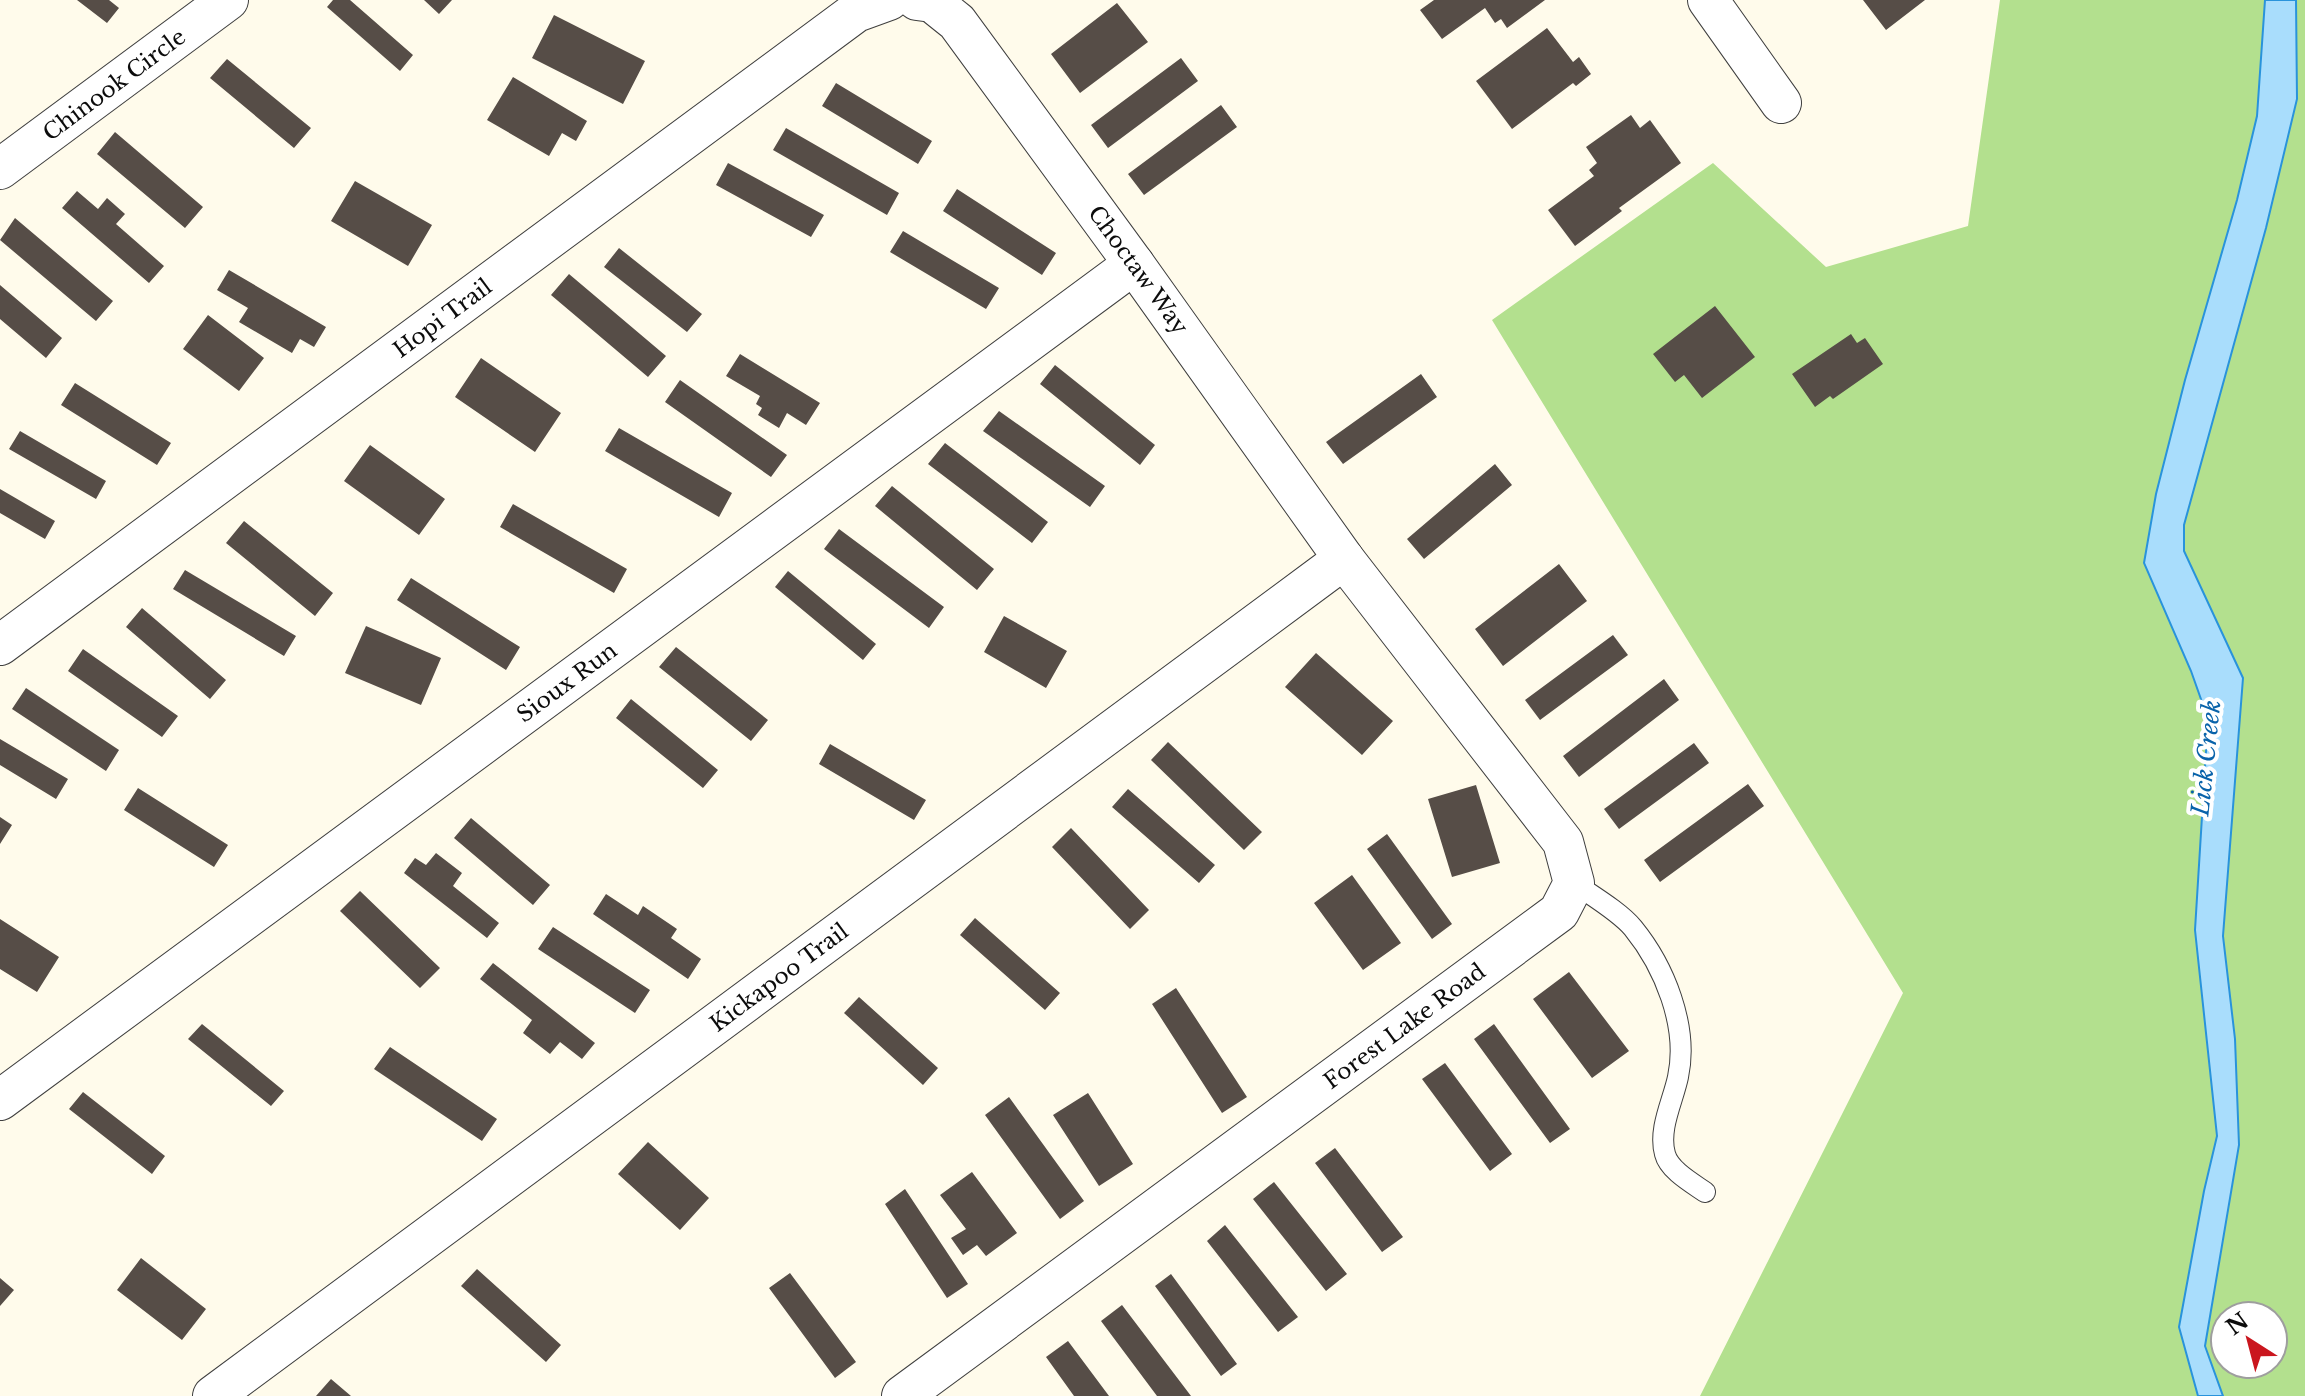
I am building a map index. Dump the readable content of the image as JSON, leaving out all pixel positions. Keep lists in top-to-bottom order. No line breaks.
{"streets":{"street":["Chinook Circle","Choctaw Way","Hopi Trail","Sioux Run","Kickapoo Trail","Forest Lake Road"]},"crossings":[["Choctaw Way","Sioux Run"],["Choctaw Way","Kickapoo Trail"]],"water":["Lick Creek"],"north":"top left"}
